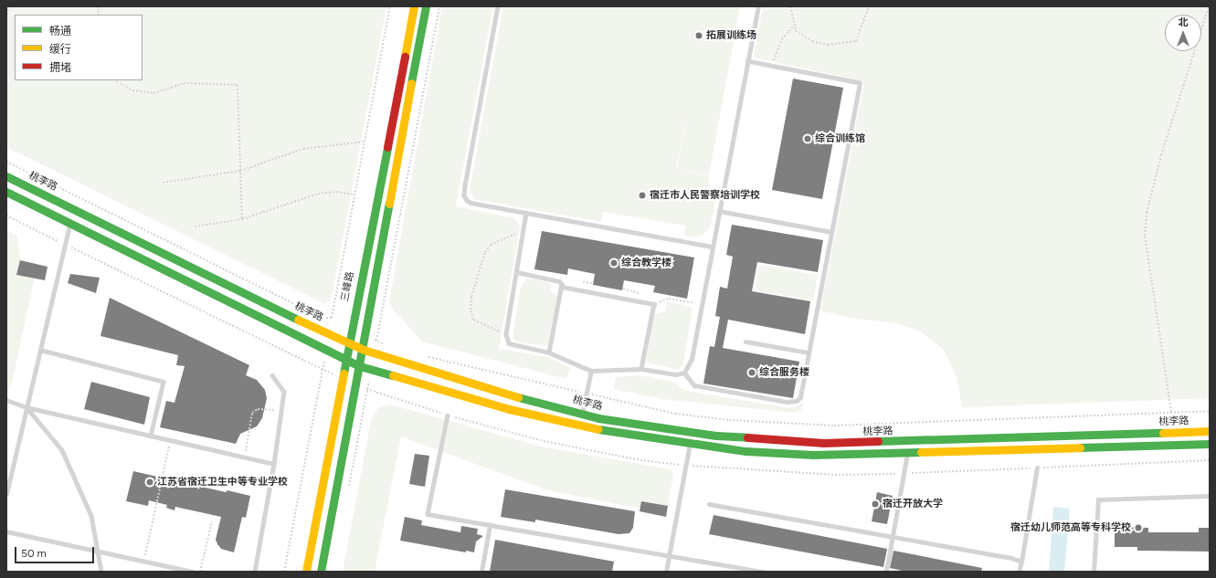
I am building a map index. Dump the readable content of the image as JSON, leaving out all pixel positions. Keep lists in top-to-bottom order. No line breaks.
{"streets":{"main road":["桃李路","三峰路"]},"crossings":[["桃李路","三峰路"]],"places":["拓展训练场","综合训练馆","宿迁市人民警察培训学校","综合教学楼","综合服务楼","江苏省宿迁卫生中等专业学校","宿迁开放大学","宿迁幼儿师范高等专科学校"],"legend":["畅通","缓行","拥堵"],"scale_bar":"50 m","north":"top"}
